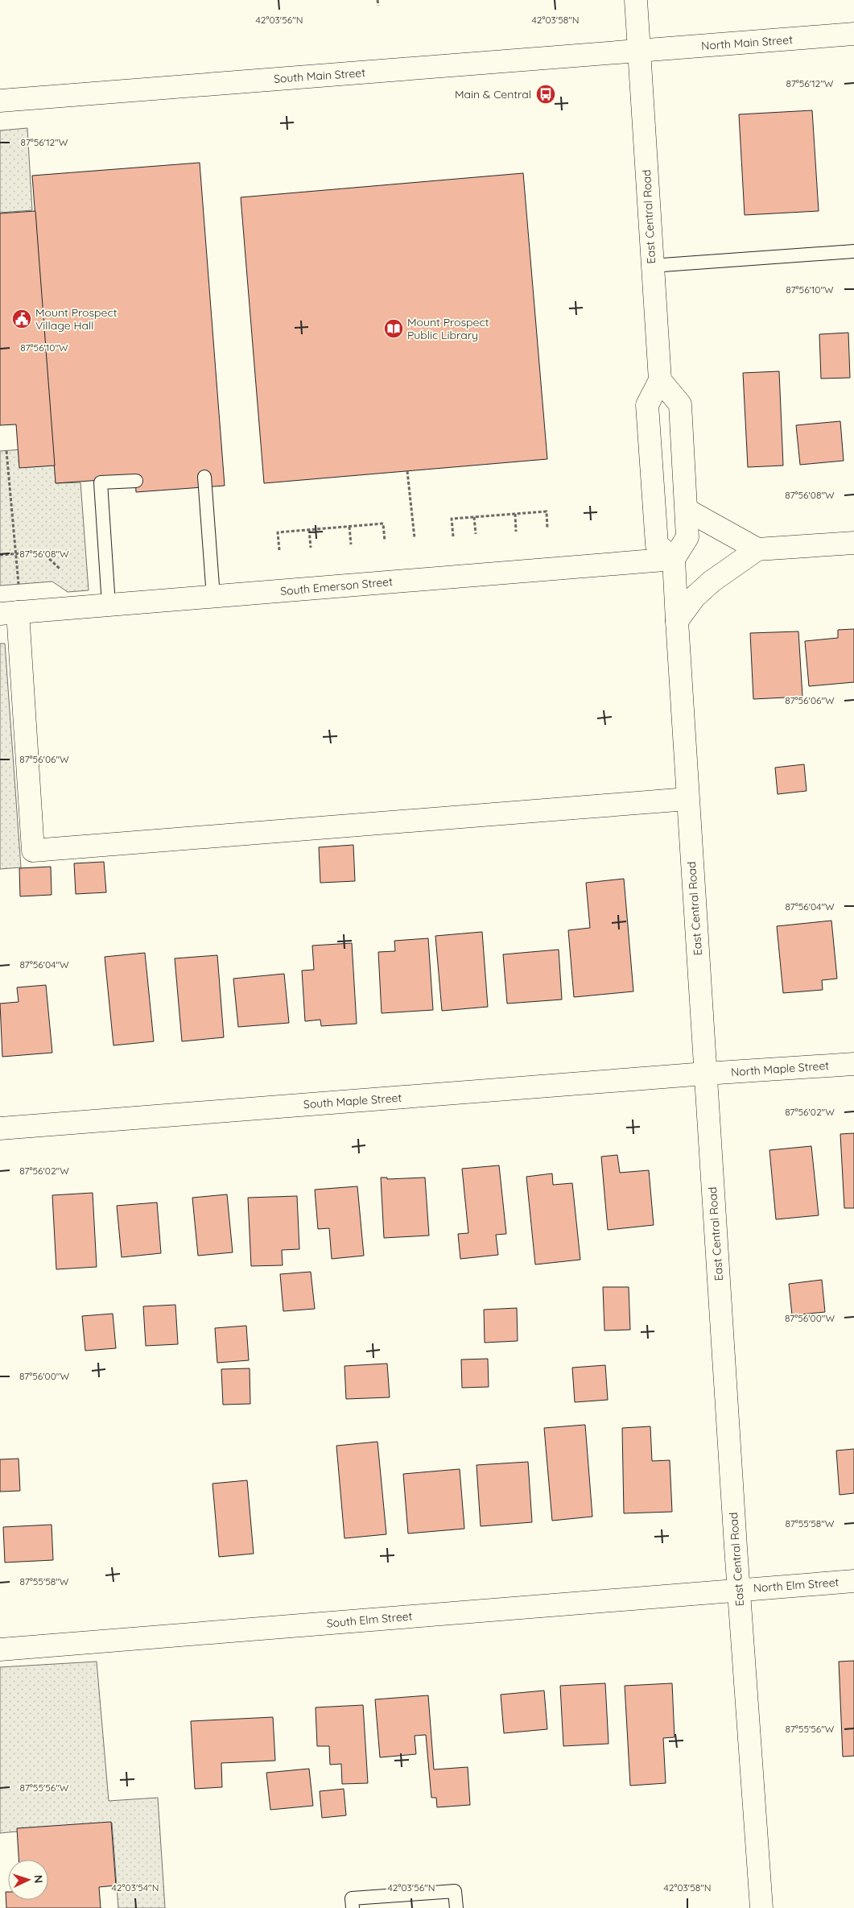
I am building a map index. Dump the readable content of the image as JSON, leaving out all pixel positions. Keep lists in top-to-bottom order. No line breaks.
{"streets":{"street":["North Main Street","South Main Street","East Central Road","South Emerson Street","North Maple Street","South Maple Street","North Elm Street","South Elm Street"]},"crossings":[["North Main Street","South Main Street"],["North Main Street","East Central Road"],["South Main Street","East Central Road"],["East Central Road","South Emerson Street"],["East Central Road","North Maple Street"],["East Central Road","South Maple Street"],["East Central Road","North Elm Street"],["East Central Road","South Elm Street"],["North Maple Street","South Maple Street"],["North Elm Street","South Elm Street"]],"places":{"bus stop":["Main & Central"],"public building":["Mount Prospect Village Hall"],"library":["Mount Prospect Public Library"]},"north":"right","coordinates":["42°03'56\"N","42°03'58\"N","87°56'12\"W","87°56'10\"W","87°56'08\"W","87°56'06\"W","87°56'04\"W","87°56'02\"W","87°56'00\"W","87°55'58\"W","87°55'56\"W","42°03'54\"N"]}
